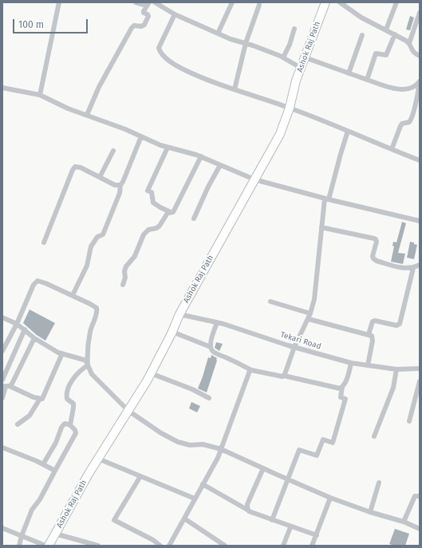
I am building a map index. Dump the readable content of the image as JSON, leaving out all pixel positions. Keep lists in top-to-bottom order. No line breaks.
{"streets":{"main road":["Ashok Raj Path"],"street":["Tekari Road"]},"crossings":[["Ashok Raj Path","Tekari Road"]],"scale_bar":"100 m"}
